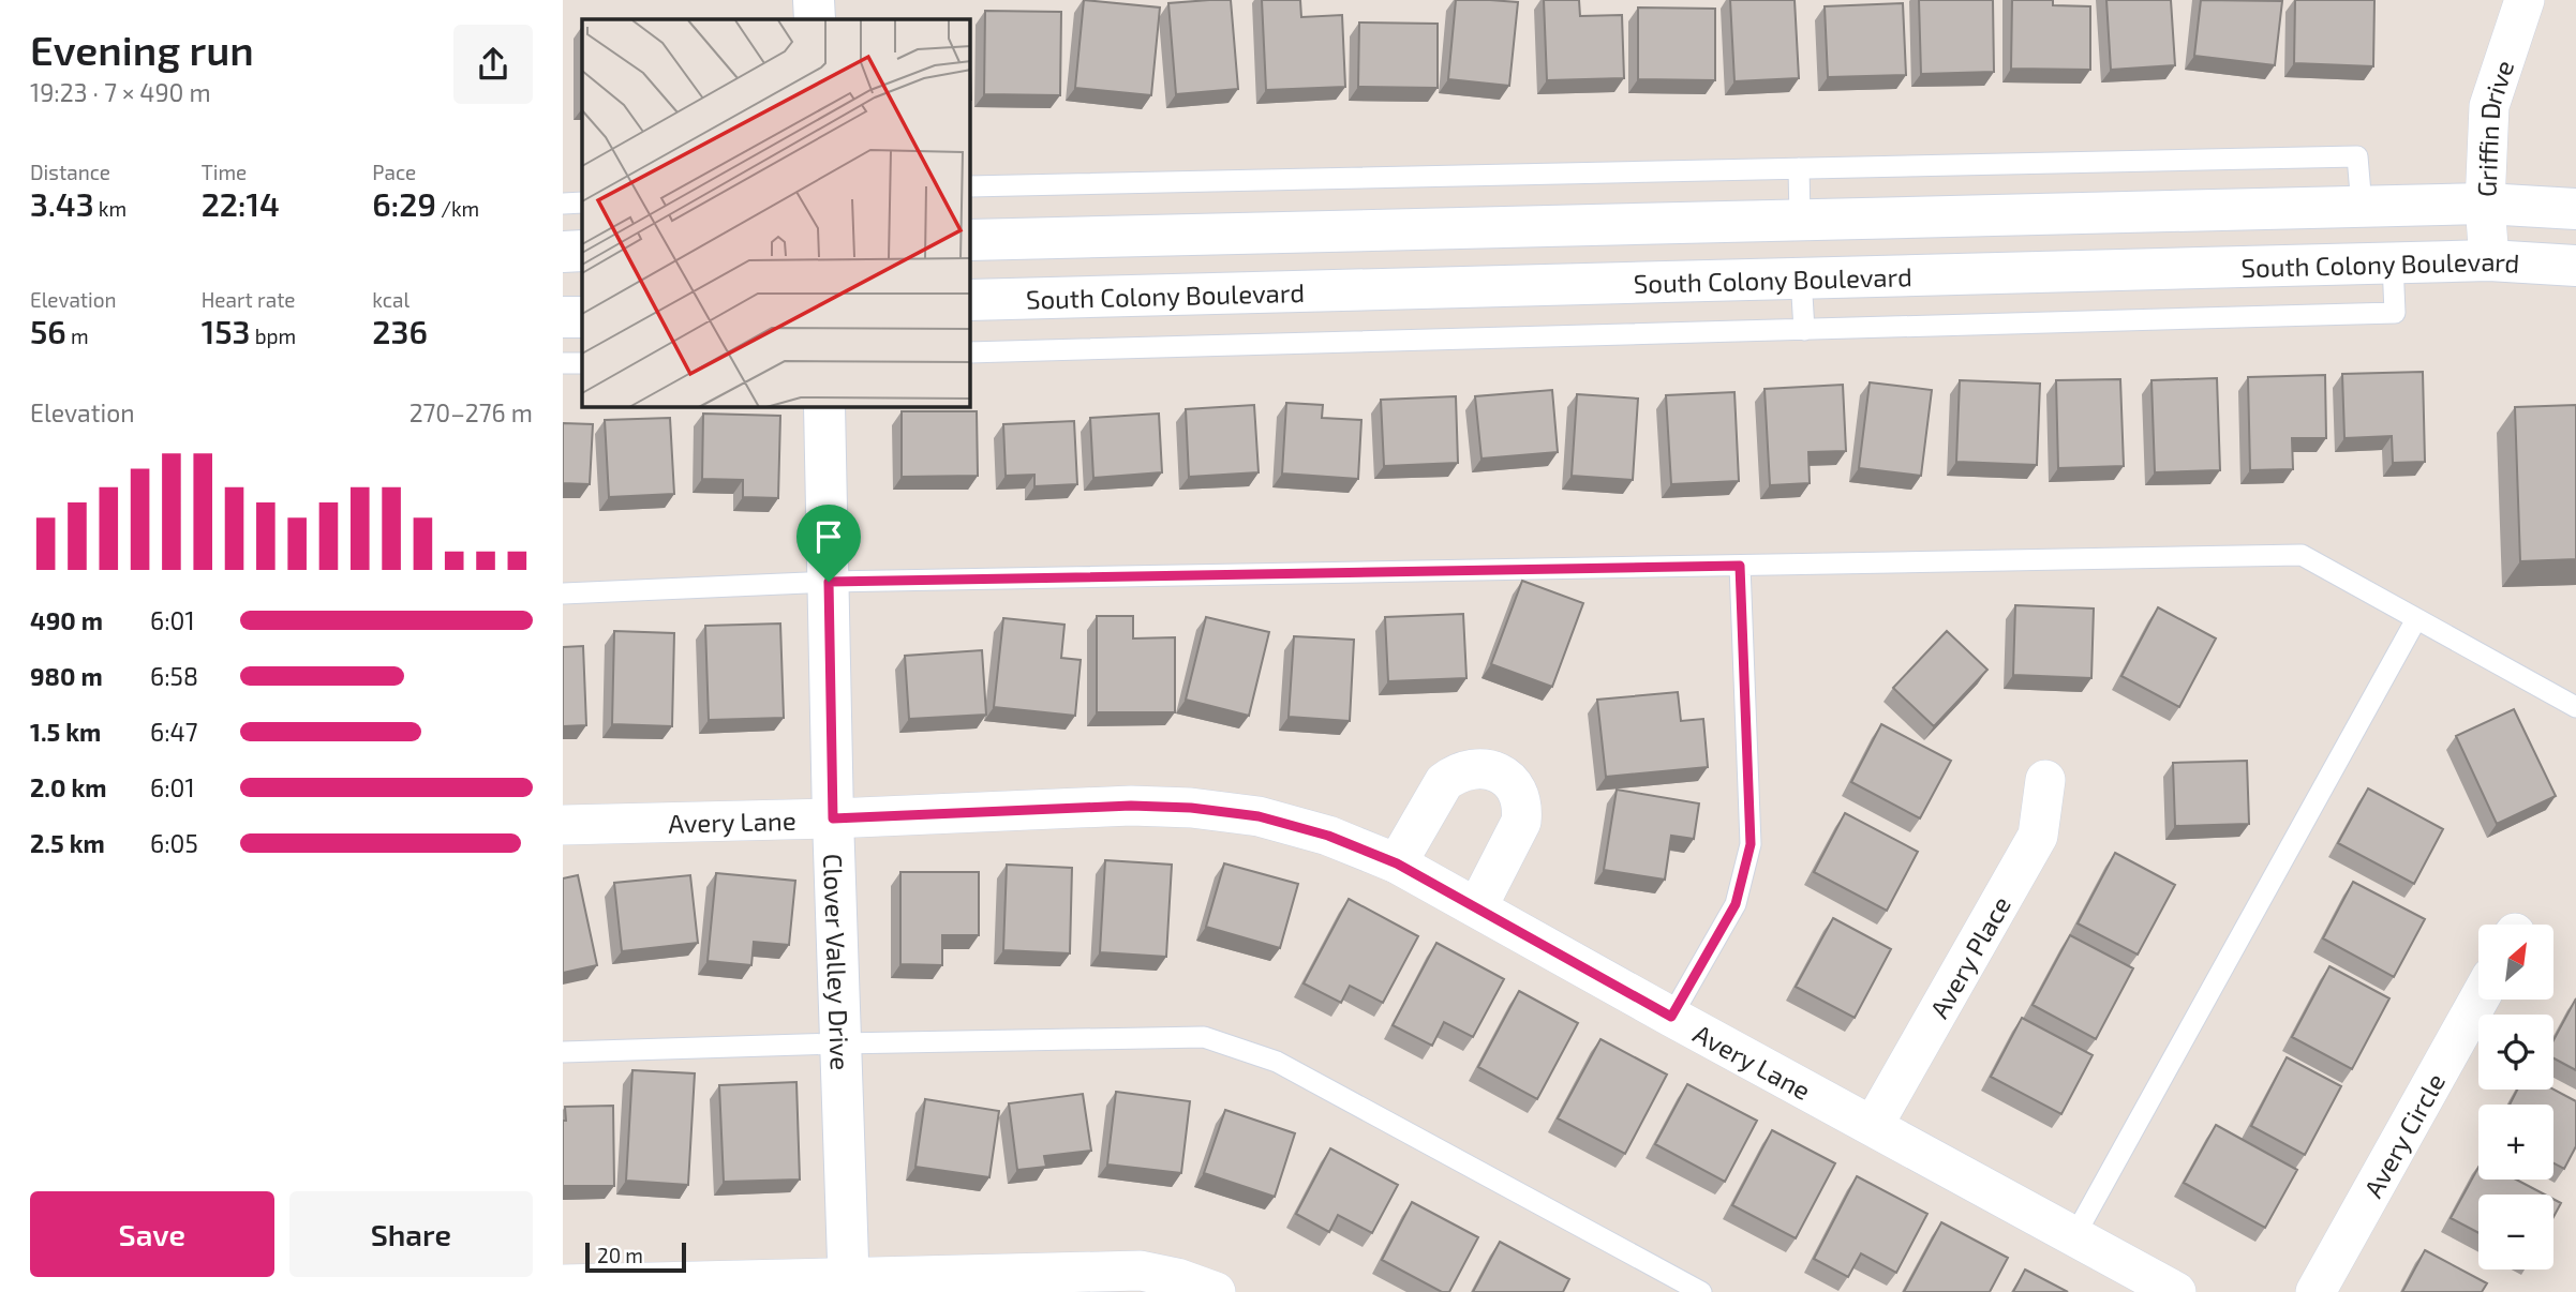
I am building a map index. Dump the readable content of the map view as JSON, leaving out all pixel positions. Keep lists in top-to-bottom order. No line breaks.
{"streets":{"main road":["South Colony Boulevard","Clover Valley Drive"],"street":["Griffin Drive","Avery Lane","Avery Place","Avery Circle"]},"crossings":[["Griffin Drive","South Colony Boulevard"],["Avery Lane","Avery Place"],["Avery Lane","Clover Valley Drive"]],"scale_bar":"20 m","north":"top right","page":{"heading":["Evening run","19:23 · 7 × 490 m"],"stats":[["Distance","3.43 km"],["Time","22:14"],["Pace","6:29 /km"],["Elevation","56 m"],["Heart rate","153 bpm"],["kcal","236"]],"chart":["Elevation","270–276 m"],"list":[{"name":"490 m","note":"6:01"},{"name":"980 m","note":"6:58"},{"name":"1.5 km","note":"6:47"},{"name":"2.0 km","note":"6:01"},{"name":"2.5 km","note":"6:05"}],"map_buttons":["+","−"],"buttons":["Save","Share"],"scale":"20 m"}}
